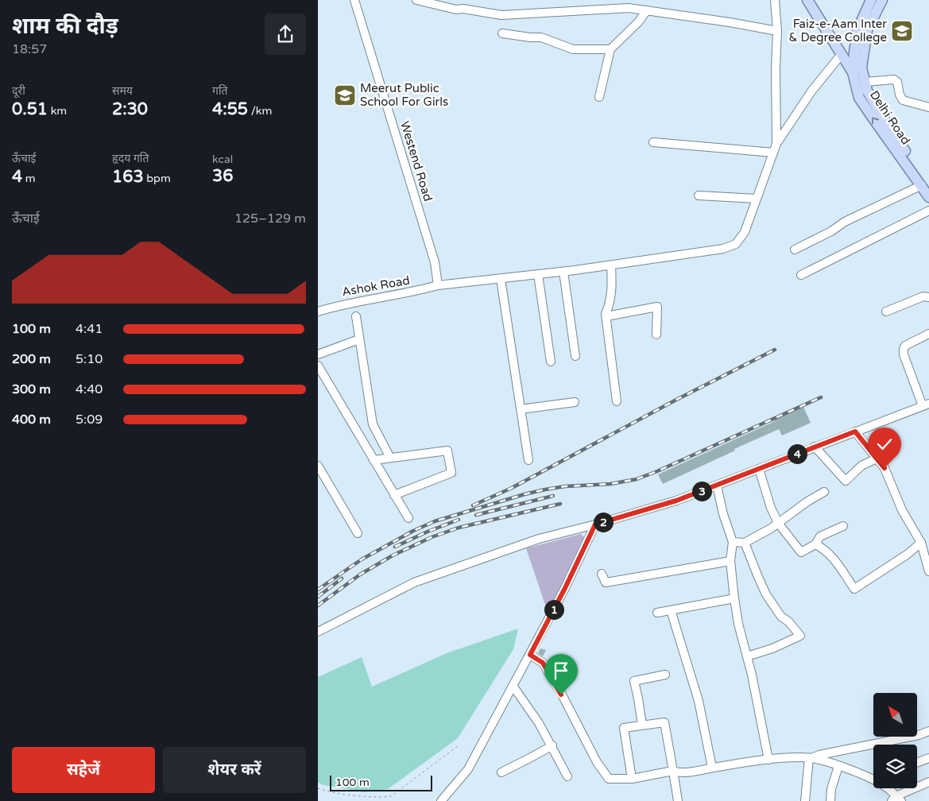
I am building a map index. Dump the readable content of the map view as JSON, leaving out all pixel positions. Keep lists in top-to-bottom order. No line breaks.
{"streets":{"main road":["Delhi Road"],"street":["Westend Road","Ashok Road"]},"crossings":[["Westend Road","Ashok Road"]],"places":{"school or university":["Faiz-e-Aam Inter & Degree College","Meerut Public School For Girls"]},"scale_bar":"100 m","north":"top left","page":{"heading":["शाम की दौड़","18:57"],"stats":[["दूरी","0.51 km"],["समय","2:30"],["गति","4:55 /km"],["ऊँचाई","4 m"],["हृदय गति","163 bpm"],["kcal","36"]],"chart":["ऊँचाई","125–129 m"],"list":[{"name":"100 m","note":"4:41"},{"name":"200 m","note":"5:10"},{"name":"300 m","note":"4:40"},{"name":"400 m","note":"5:09"}],"pins":["4","3","2","1"],"buttons":["सहेजें","शेयर करें"],"scale":"100 m"}}
